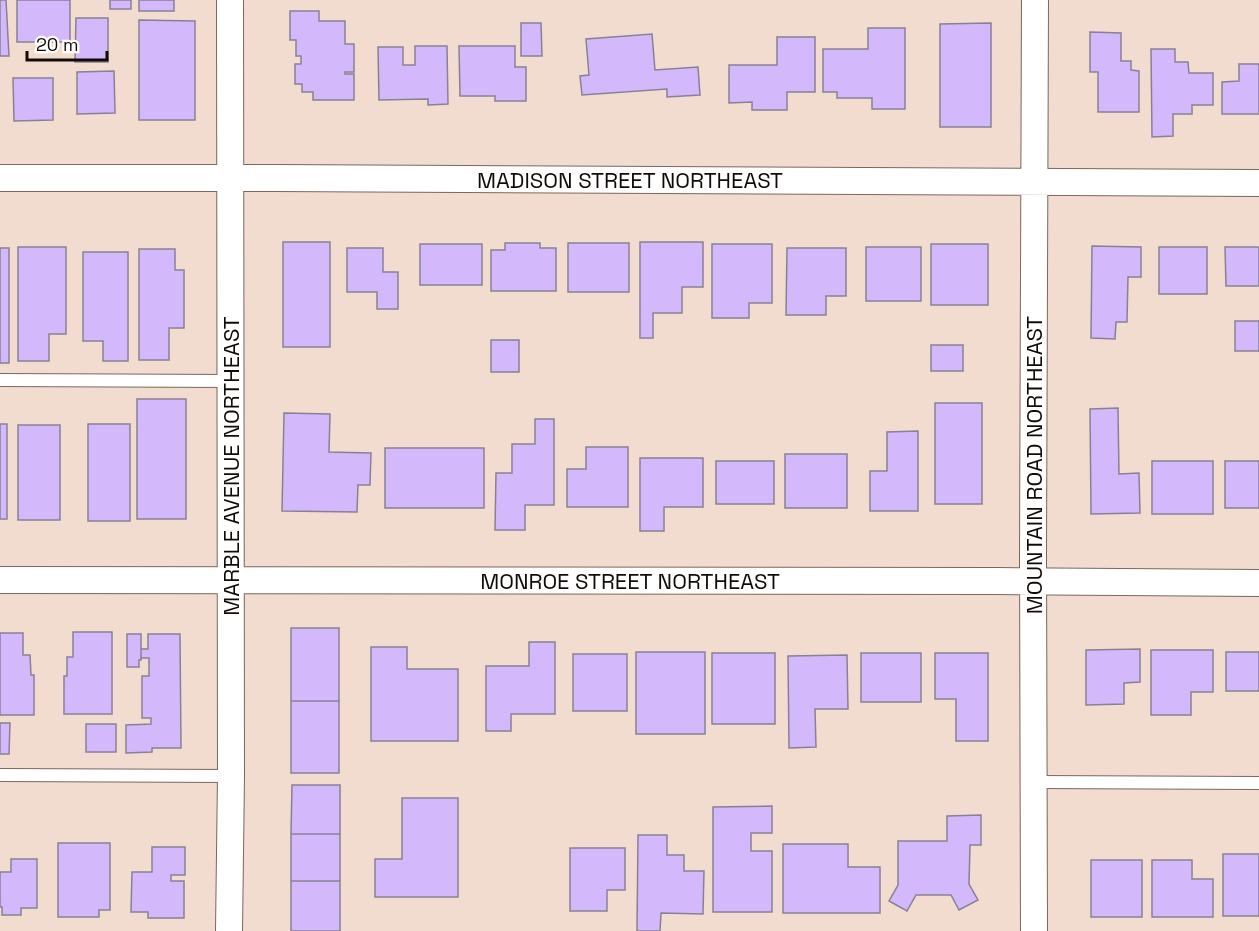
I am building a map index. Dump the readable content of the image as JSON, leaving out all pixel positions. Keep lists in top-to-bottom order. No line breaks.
{"streets":{"street":["MADISON STREET NORTHEAST","MOUNTAIN ROAD NORTHEAST","MARBLE AVENUE NORTHEAST","MONROE STREET NORTHEAST"]},"crossings":[["MADISON STREET NORTHEAST","MOUNTAIN ROAD NORTHEAST"],["MADISON STREET NORTHEAST","MARBLE AVENUE NORTHEAST"],["MOUNTAIN ROAD NORTHEAST","MONROE STREET NORTHEAST"],["MARBLE AVENUE NORTHEAST","MONROE STREET NORTHEAST"]],"scale_bar":"20 m"}
